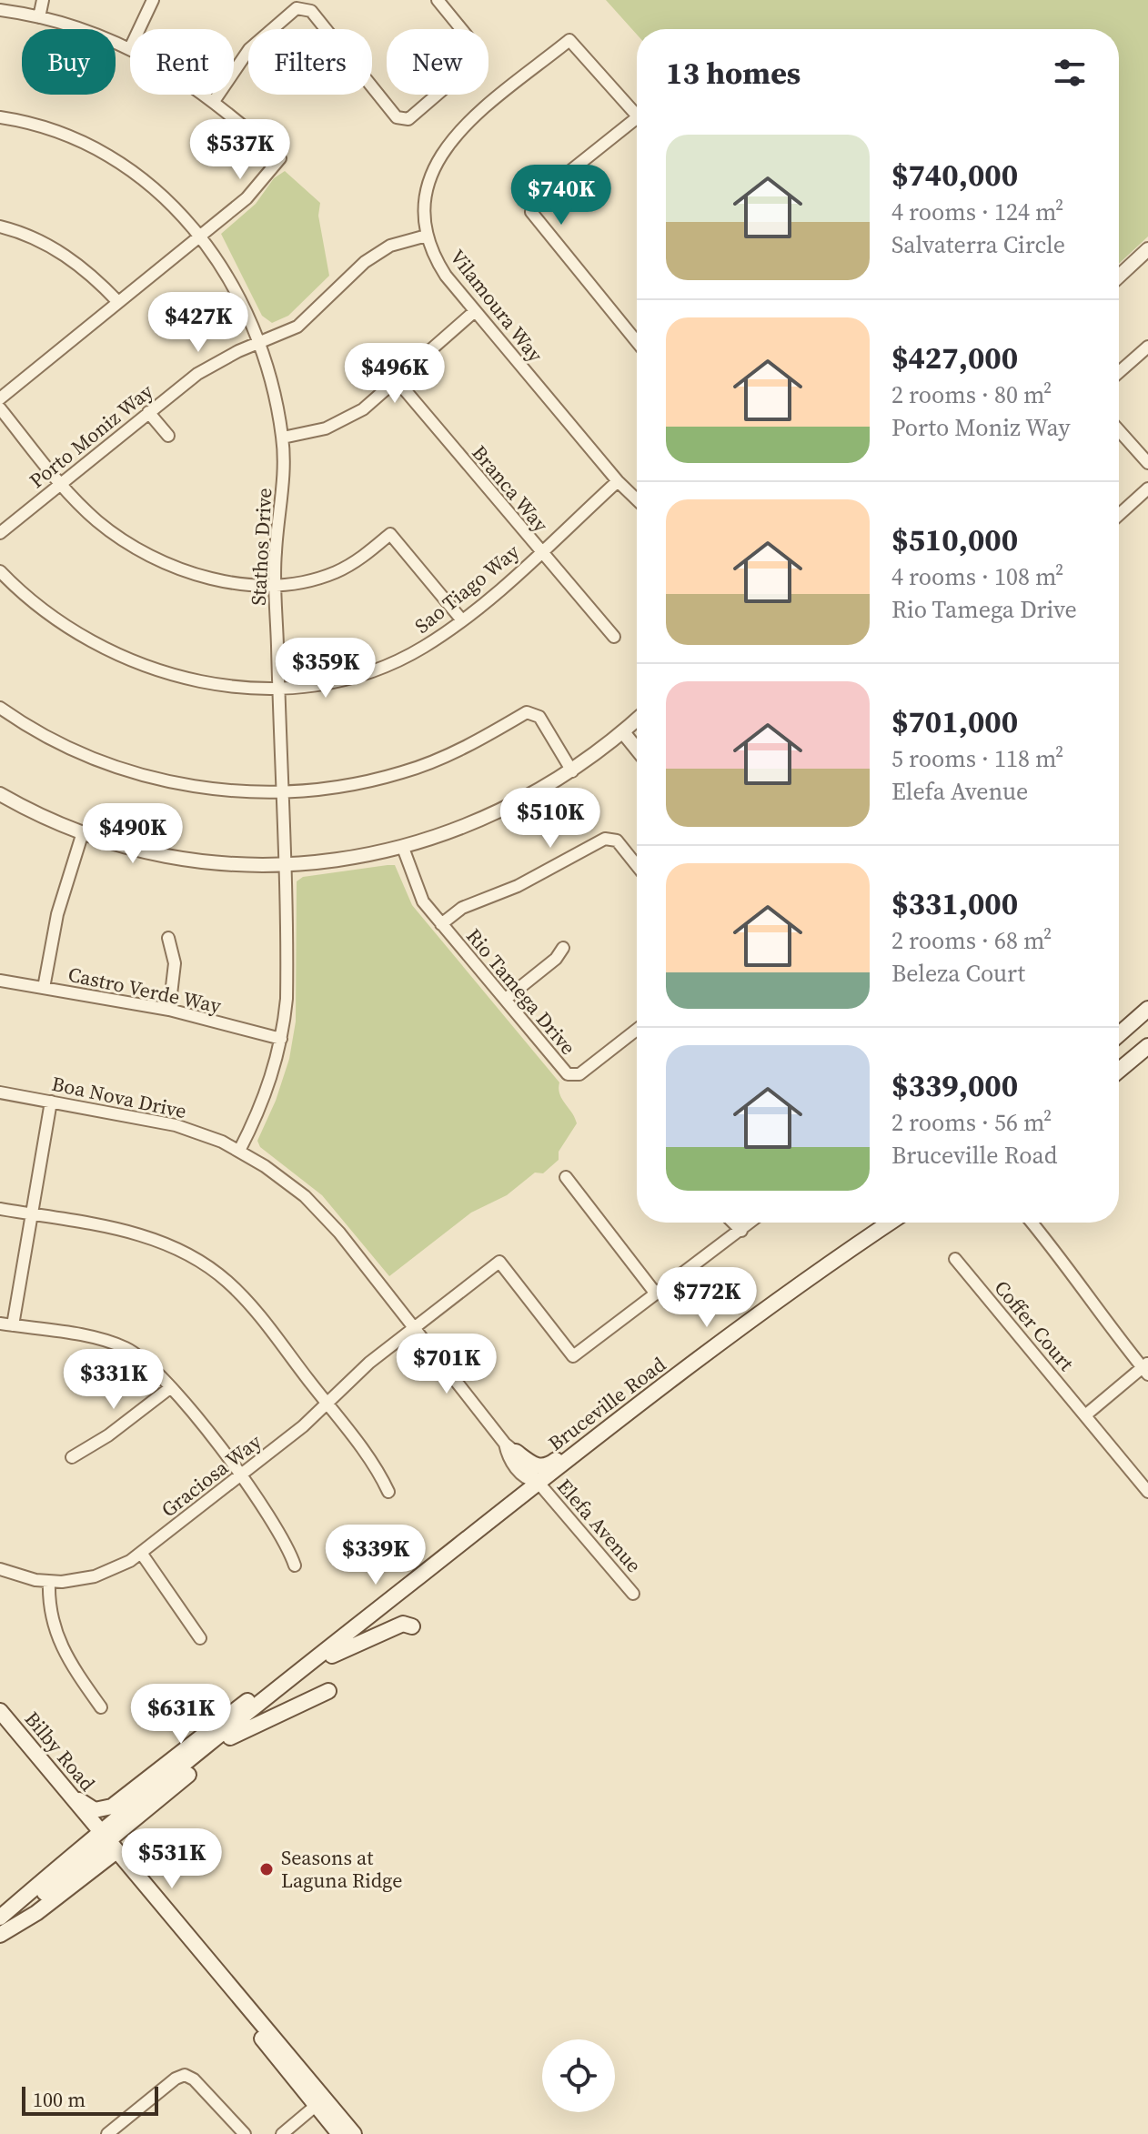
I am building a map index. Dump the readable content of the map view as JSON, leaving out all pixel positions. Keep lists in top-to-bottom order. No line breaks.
{"streets":{"main road":["Bruceville Road","Bilby Road"],"street":["Vilamoura Way","Porto Moniz Way","Branca Way","Stathos Drive","Sao Tiago Way","Castro Verde Way","Rio Tamega Drive","Boa Nova Drive","Coffer Court","Graciosa Way","Elefa Avenue"]},"crossings":[["Vilamoura Way","Porto Moniz Way"],["Vilamoura Way","Sao Tiago Way"],["Porto Moniz Way","Stathos Drive"],["Branca Way","Sao Tiago Way"],["Stathos Drive","Sao Tiago Way"],["Stathos Drive","Castro Verde Way"],["Stathos Drive","Boa Nova Drive"],["Boa Nova Drive","Graciosa Way"],["Boa Nova Drive","Elefa Avenue"],["Bruceville Road","Elefa Avenue"],["Bruceville Road","Bilby Road"],["Graciosa Way","Elefa Avenue"]],"places":["Seasons at Laguna Ridge"],"scale_bar":"100 m","page":{"chip":["Buy","Rent","Filters","New"],"heading":"13 homes","list":[{"name":"$740,000","note":"4 rooms · 124 m² · Salvaterra Circle"},{"name":"$427,000","note":"2 rooms · 80 m² · Porto Moniz Way"},{"name":"$510,000","note":"4 rooms · 108 m² · Rio Tamega Drive"},{"name":"$701,000","note":"5 rooms · 118 m² · Elefa Avenue"},{"name":"$331,000","note":"2 rooms · 68 m² · Beleza Court"},{"name":"$339,000","note":"2 rooms · 56 m² · Bruceville Road"}],"price":["$537K","$740K","$427K","$496K","$359K","$510K","$490K","$772K","$701K","$331K","$339K","$631K","$531K"],"scale":"100 m"}}
